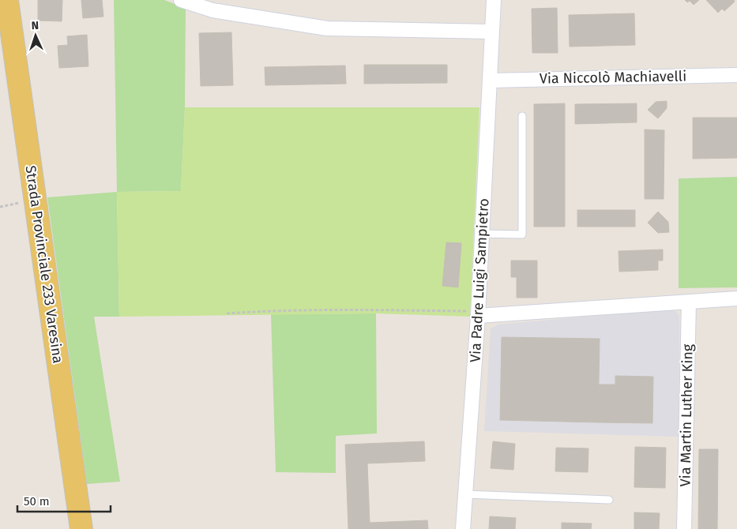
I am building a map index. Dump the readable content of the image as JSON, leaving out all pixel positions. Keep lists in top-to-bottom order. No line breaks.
{"streets":{"main road":["Strada Provinciale 233 Varesina"],"street":["Via Niccolò Machiavelli","Via Padre Luigi Sampietro","Via Martin Luther King"]},"crossings":[["Via Niccolò Machiavelli","Via Padre Luigi Sampietro"]],"scale_bar":"50 m","north":"top"}
